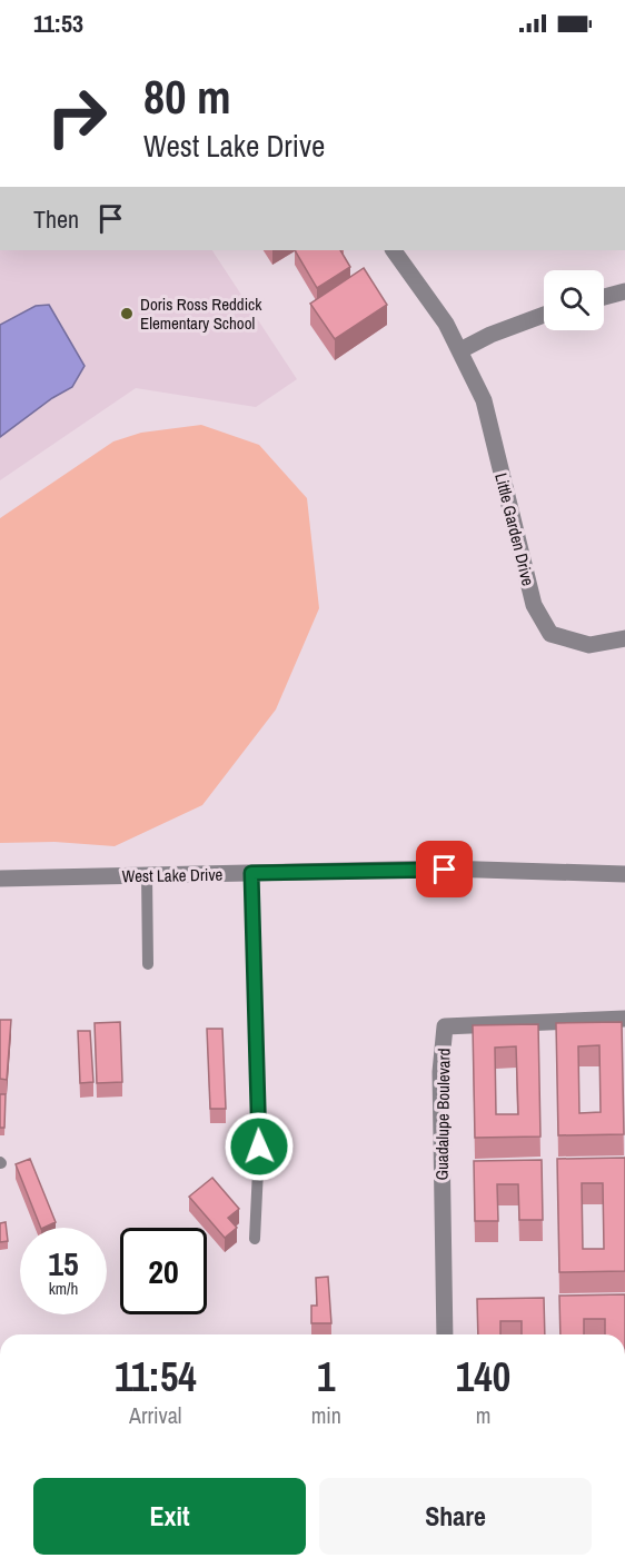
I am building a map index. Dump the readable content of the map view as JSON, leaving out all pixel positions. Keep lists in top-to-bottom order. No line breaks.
{"streets":{"street":["Little Garden Drive","West Lake Drive","Guadalupe Boulevard"]},"places":["Doris Ross Reddick Elementary School"],"page":{"status":"11:53","turn":["80 m","West Lake Drive"],"then":"Then","speed":"15 km/h","limit":"20","eta":["11:54","Arrival","1","min","140","m"],"buttons":["Exit","Share"]}}
